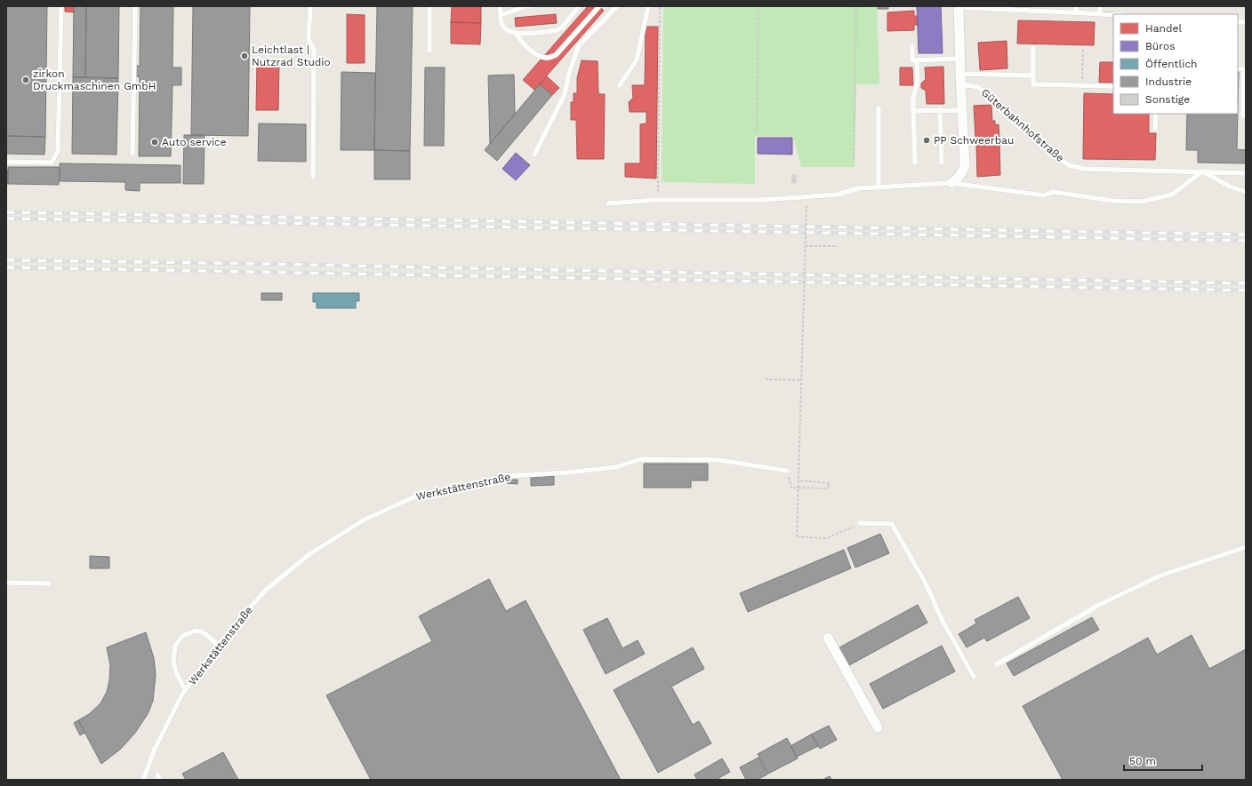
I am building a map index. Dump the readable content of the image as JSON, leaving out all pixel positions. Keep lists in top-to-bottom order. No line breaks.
{"streets":{"lane":["Güterbahnhofstraße","Werkstättenstraße"]},"places":["Leichtlast | Nutzrad Studio","zirkon Druckmaschinen GmbH","PP Schweerbau","Auto service"],"legend":["Handel","Büros","Öffentlich","Industrie","Sonstige"],"scale_bar":"50 m"}
